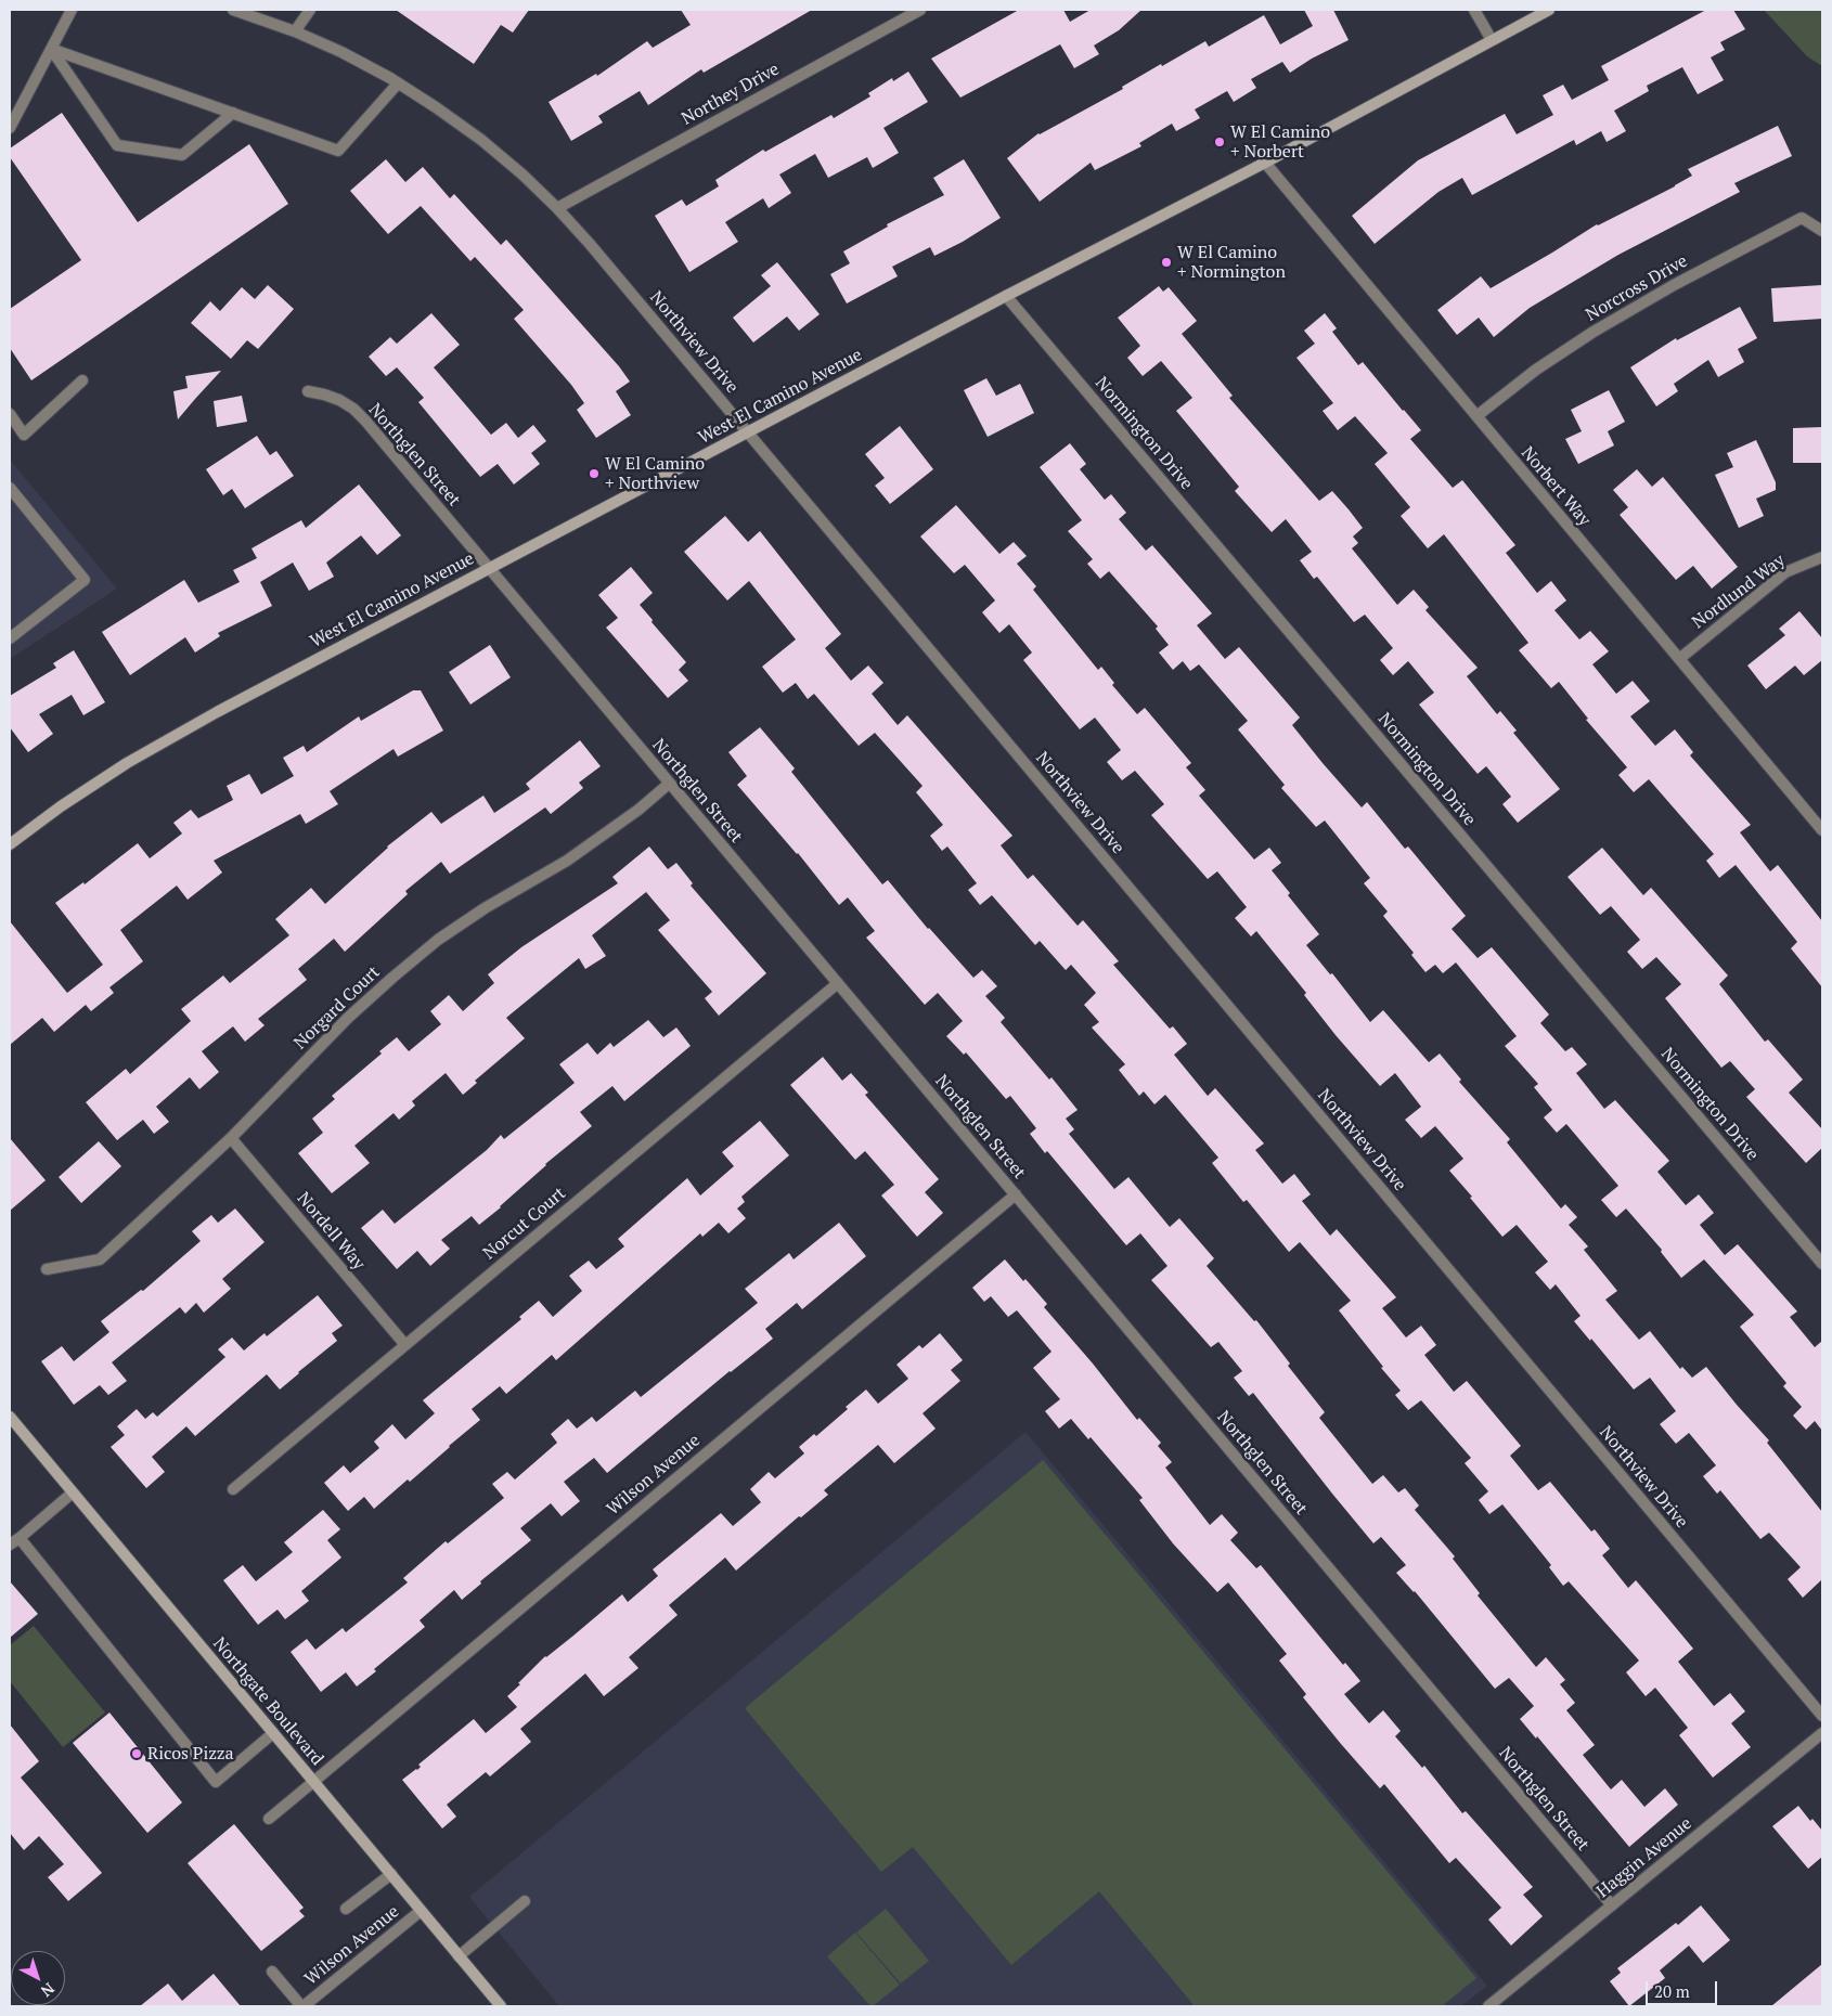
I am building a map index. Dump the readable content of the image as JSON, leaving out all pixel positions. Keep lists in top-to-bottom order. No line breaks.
{"streets":{"main road":["West El Camino Avenue","Northgate Boulevard"],"street":["Northey Drive","Norcross Drive","Northview Drive","Normington Drive","Northglen Street","Norbert Way","Nordlund Way","Norgard Court","Norcut Court","Nordell Way","Wilson Avenue","Haggin Avenue"]},"crossings":[["Northey Drive","Northview Drive"],["Norcross Drive","Norbert Way"],["Northview Drive","West El Camino Avenue"],["West El Camino Avenue","Normington Drive"],["West El Camino Avenue","Northglen Street"],["West El Camino Avenue","Norbert Way"],["Northglen Street","Norgard Court"],["Northglen Street","Norcut Court"],["Northglen Street","Wilson Avenue"],["Northglen Street","Haggin Avenue"],["Norbert Way","Nordlund Way"],["Norgard Court","Nordell Way"],["Norcut Court","Nordell Way"],["Wilson Avenue","Northgate Boulevard"]],"places":["W El Camino + Norbert","W El Camino + Normington","W El Camino + Northview","Ricos Pizza"],"scale_bar":"20 m","north":"bottom right"}
